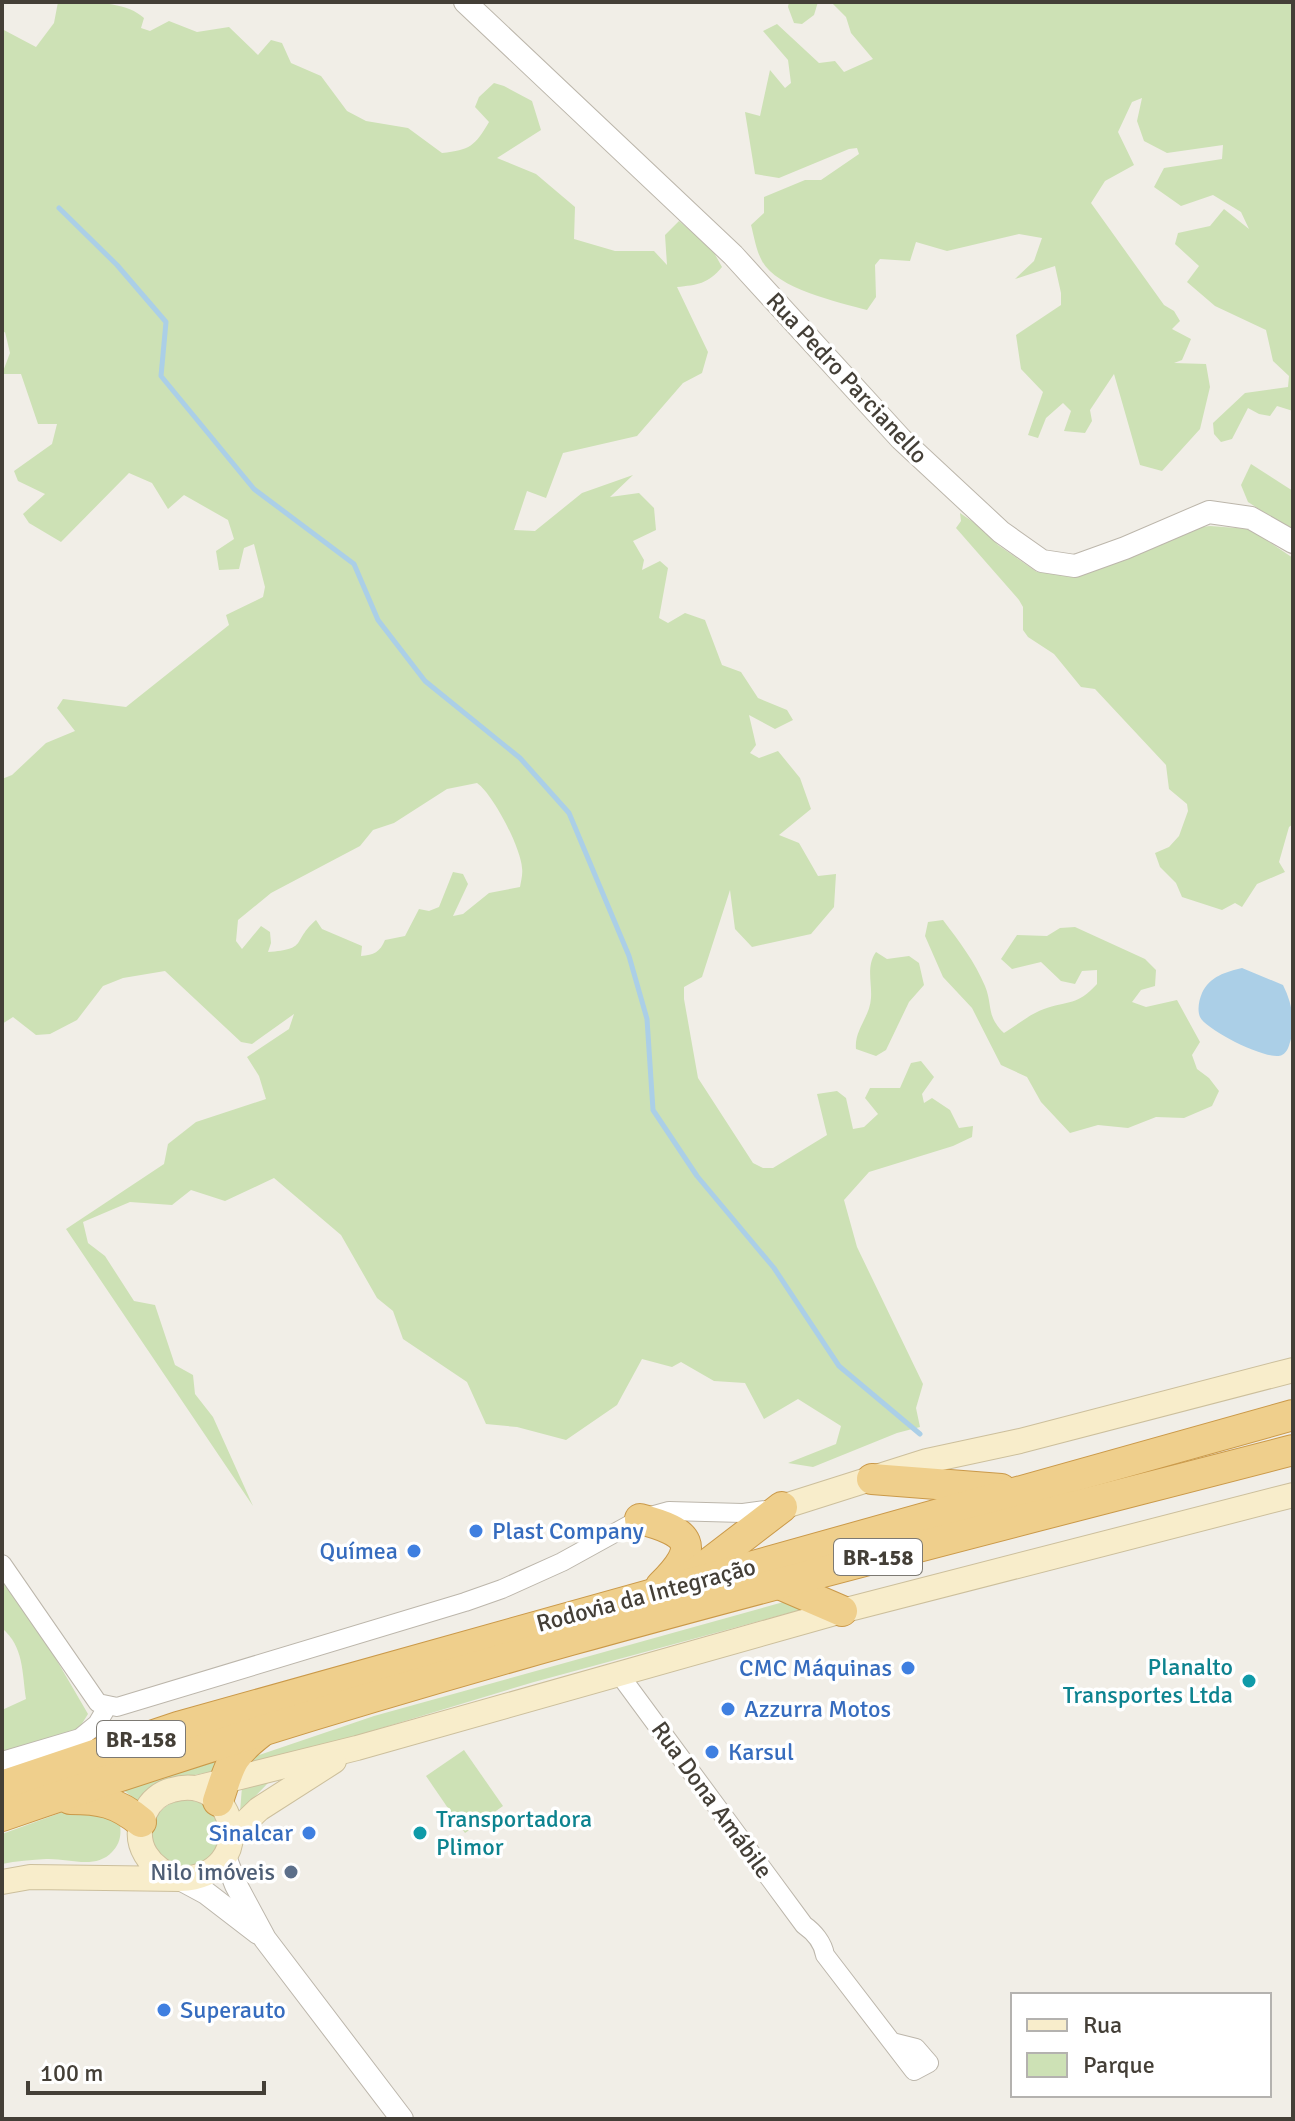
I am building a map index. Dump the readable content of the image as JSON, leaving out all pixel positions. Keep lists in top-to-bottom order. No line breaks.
{"streets":{"highway":["BR-158","Rodovia da Integração"],"street":["Rua Pedro Parcianello","Rua Dona Amábile"]},"crossings":[["BR-158","Rodovia da Integração"],["BR-158","Rua Dona Amábile"]],"places":["Plast Company","Químea","CMC Máquinas","Planalto Transportes Ltda","Azzurra Motos","Karsul","Sinalcar","Transportadora Plimor","Nilo imóveis","Superauto"],"legend":["Rua","Parque"],"scale_bar":"100 m"}
